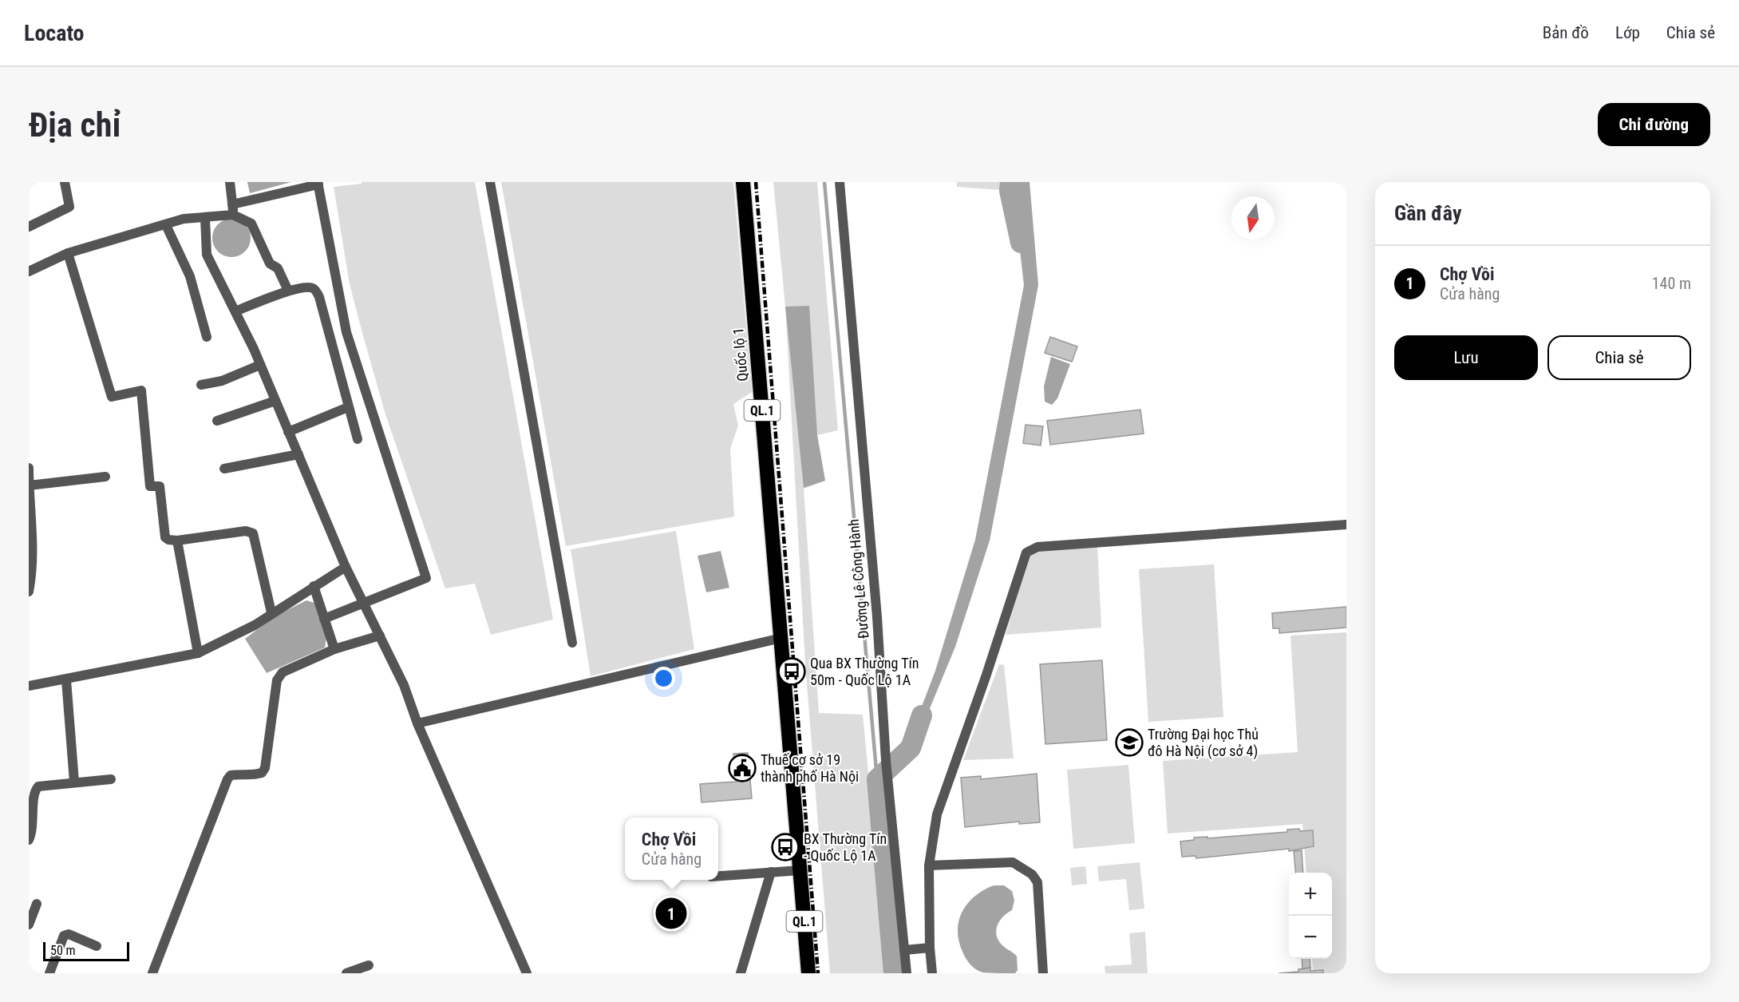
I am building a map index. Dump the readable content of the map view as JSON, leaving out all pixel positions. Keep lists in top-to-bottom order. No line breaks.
{"streets":{"highway":["Quốc lộ 1","QL.1"],"street":["Đường Lê Công Hành"]},"crossings":[["Quốc lộ 1","QL.1"]],"places":{"bus stop":["Qua BX Thường Tín 50m - Quốc Lộ 1A","BX Thường Tín - Quốc Lộ 1A"],"school or university":["Trường Đại học Thủ đô Hà Nội (cơ sở 4)"],"public building":["Thuế cơ sở 19 thành phố Hà Nội"]},"scale_bar":"50 m","north":"bottom","page":{"header":"Locato","nav":["Bản đồ","Lớp","Chia sẻ"],"buttons":["Chỉ đường",["Lưu","Chia sẻ"]],"title":"Địa chỉ","heading":"Gần đây","list":[{"mark":"1","name":"Chợ Vồi","note":"Cửa hàng","value":"140 m"}],"popup":["Chợ Vồi","Cửa hàng"],"map_buttons":["+","−"],"pins":"1","scale":"50 m"}}
